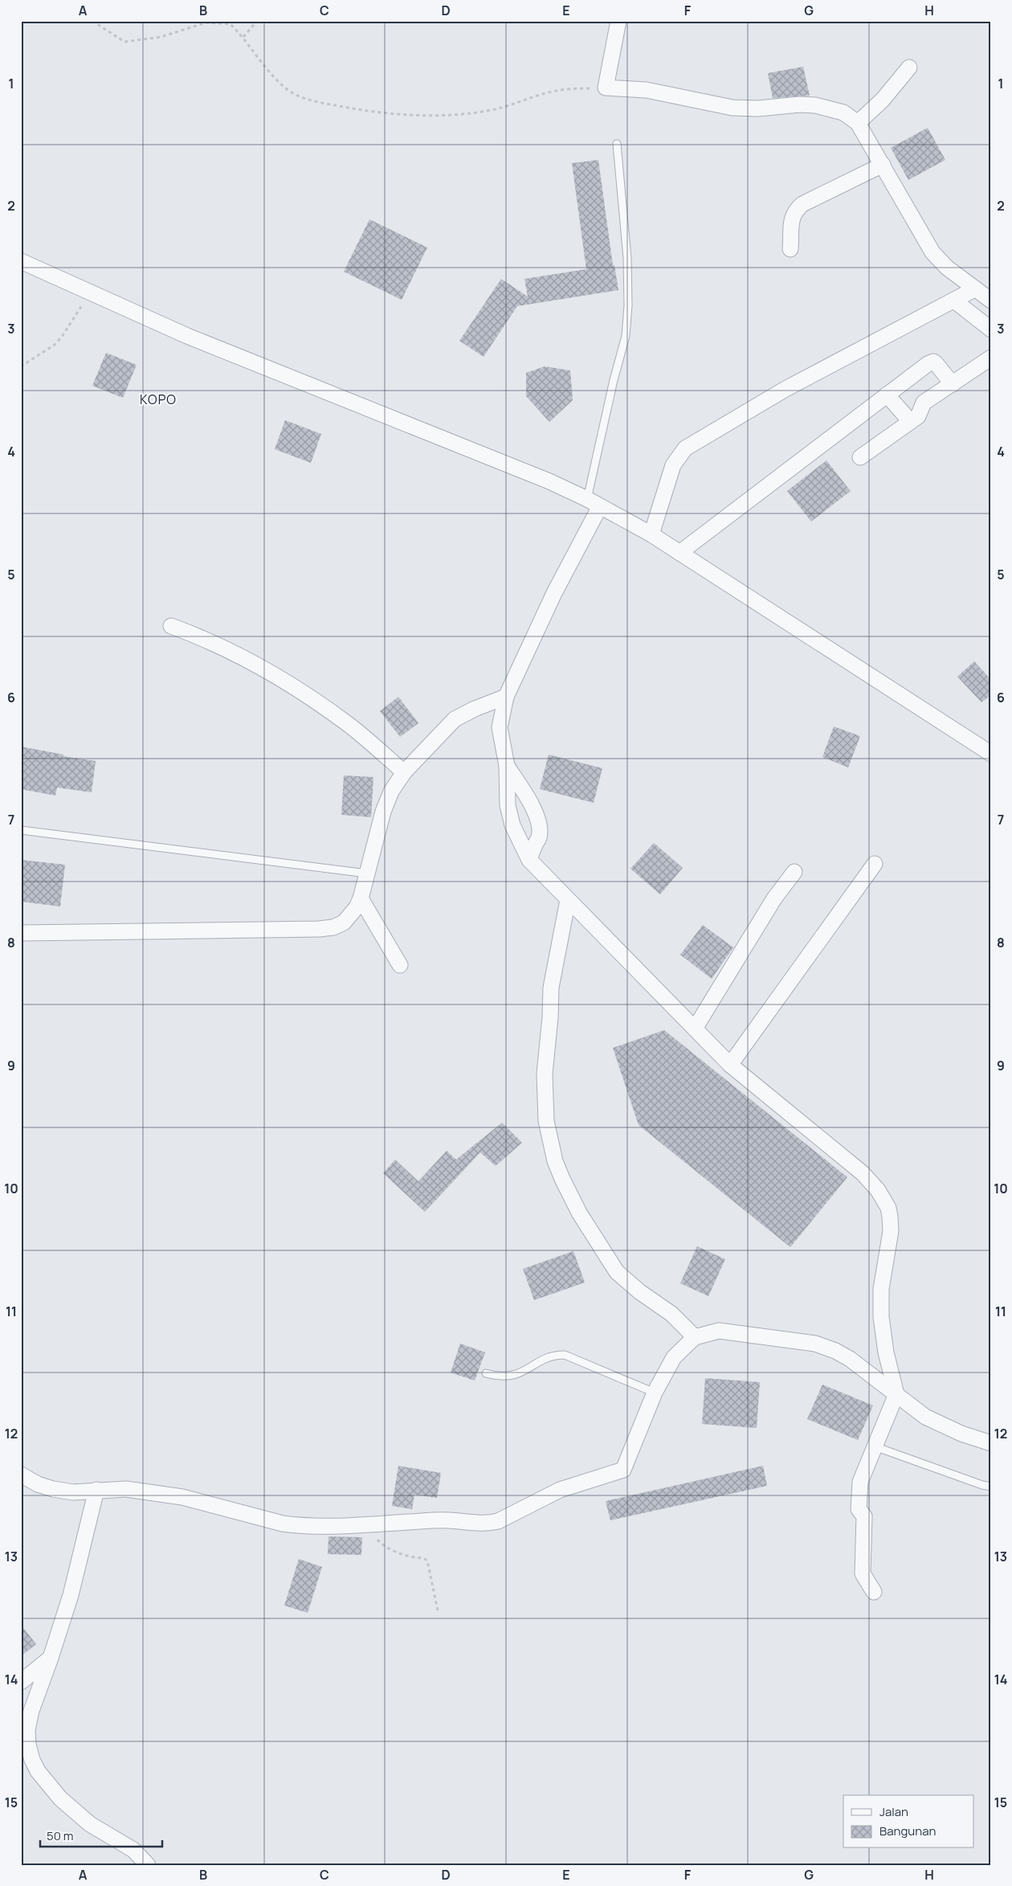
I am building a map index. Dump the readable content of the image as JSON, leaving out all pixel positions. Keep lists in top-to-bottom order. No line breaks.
{"districts":["KOPO"],"legend":["Jalan","Bangunan"],"scale_bar":"50 m","grid":{"columns":["A","B","C","D","E","F","G","H"],"rows":["1","2","3","4","5","6","7","8","9","10","11","12","13","14","15"]}}
